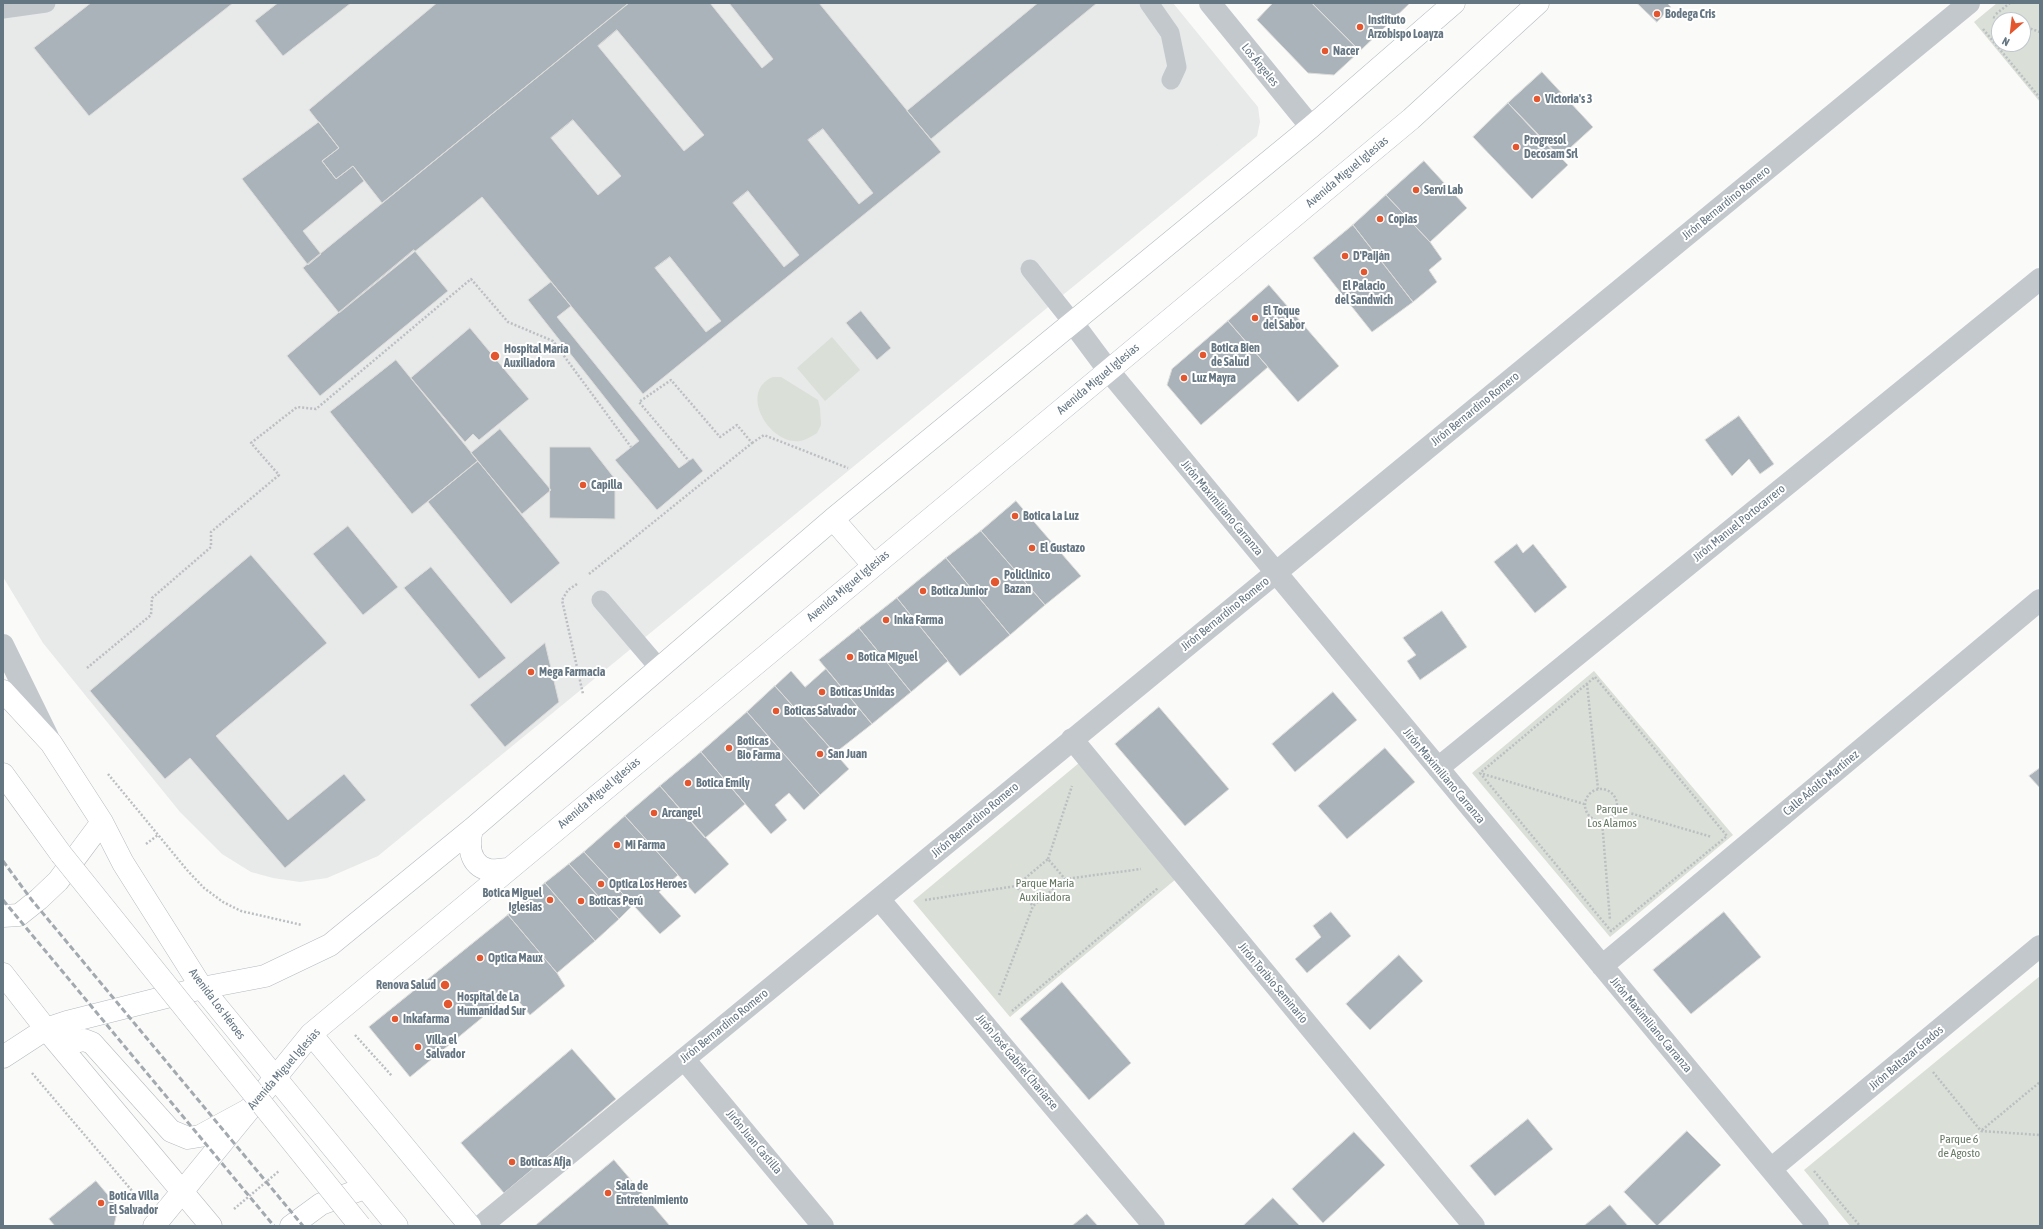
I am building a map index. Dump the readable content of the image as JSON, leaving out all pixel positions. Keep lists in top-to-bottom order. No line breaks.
{"streets":{"main road":["Avenida Miguel Iglesias","Avenida Los Héroes"],"street":["Los Ángeles","Jirón Bernardino Romero","Jirón Maximiliano Carranza","Jirón Manuel Portocarrero","Calle Adolfo Martínez","Jirón Toribio Seminario","Jirón Baltazar Grados","Jirón José Gabriel Chariarse","Jirón Juan Castilla"]},"crossings":[["Avenida Miguel Iglesias","Jirón Maximiliano Carranza"],["Avenida Miguel Iglesias","Avenida Los Héroes"],["Jirón Bernardino Romero","Jirón Maximiliano Carranza"],["Jirón Bernardino Romero","Jirón Toribio Seminario"],["Jirón Bernardino Romero","Jirón José Gabriel Chariarse"],["Jirón Bernardino Romero","Jirón Juan Castilla"],["Jirón Maximiliano Carranza","Jirón Manuel Portocarrero"],["Jirón Maximiliano Carranza","Calle Adolfo Martínez"],["Jirón Maximiliano Carranza","Jirón Baltazar Grados"]],"parks":["Parque Los Alamos","Parque María Auxiliadora","Parque 6 de Agosto"],"places":["Bodega Cris","Instituto Arzobispo Loayza","Nacer","Victoria's 3","Progresol Decosam Srl","Servi Lab","Copias","D'Paiján","El Palacio del Sandwich","El Toque del Sabor","Botica Bien de Salud","Hospital María Auxiliadora","Luz Mayra","Capilla","Botica La Luz","El Gustazo","Policlinico Bazan","Botica Junior","Inka Farma","Botica Miguel","Mega Farmacia","Boticas Unidas","Boticas Salvador","Boticas Bio Farma","San Juan","Botica Emily","Arcangel","Mi Farma","Optica Los Heroes","Botica Miguel Iglesias","Boticas Perú","Optica Maux","Renova Salud","Hospital de La Humanidad Sur","Inkafarma","Villa el Salvador","Boticas Afja","Sala de Entretenimiento","Botica Villa El Salvador"],"north":"bottom left"}
